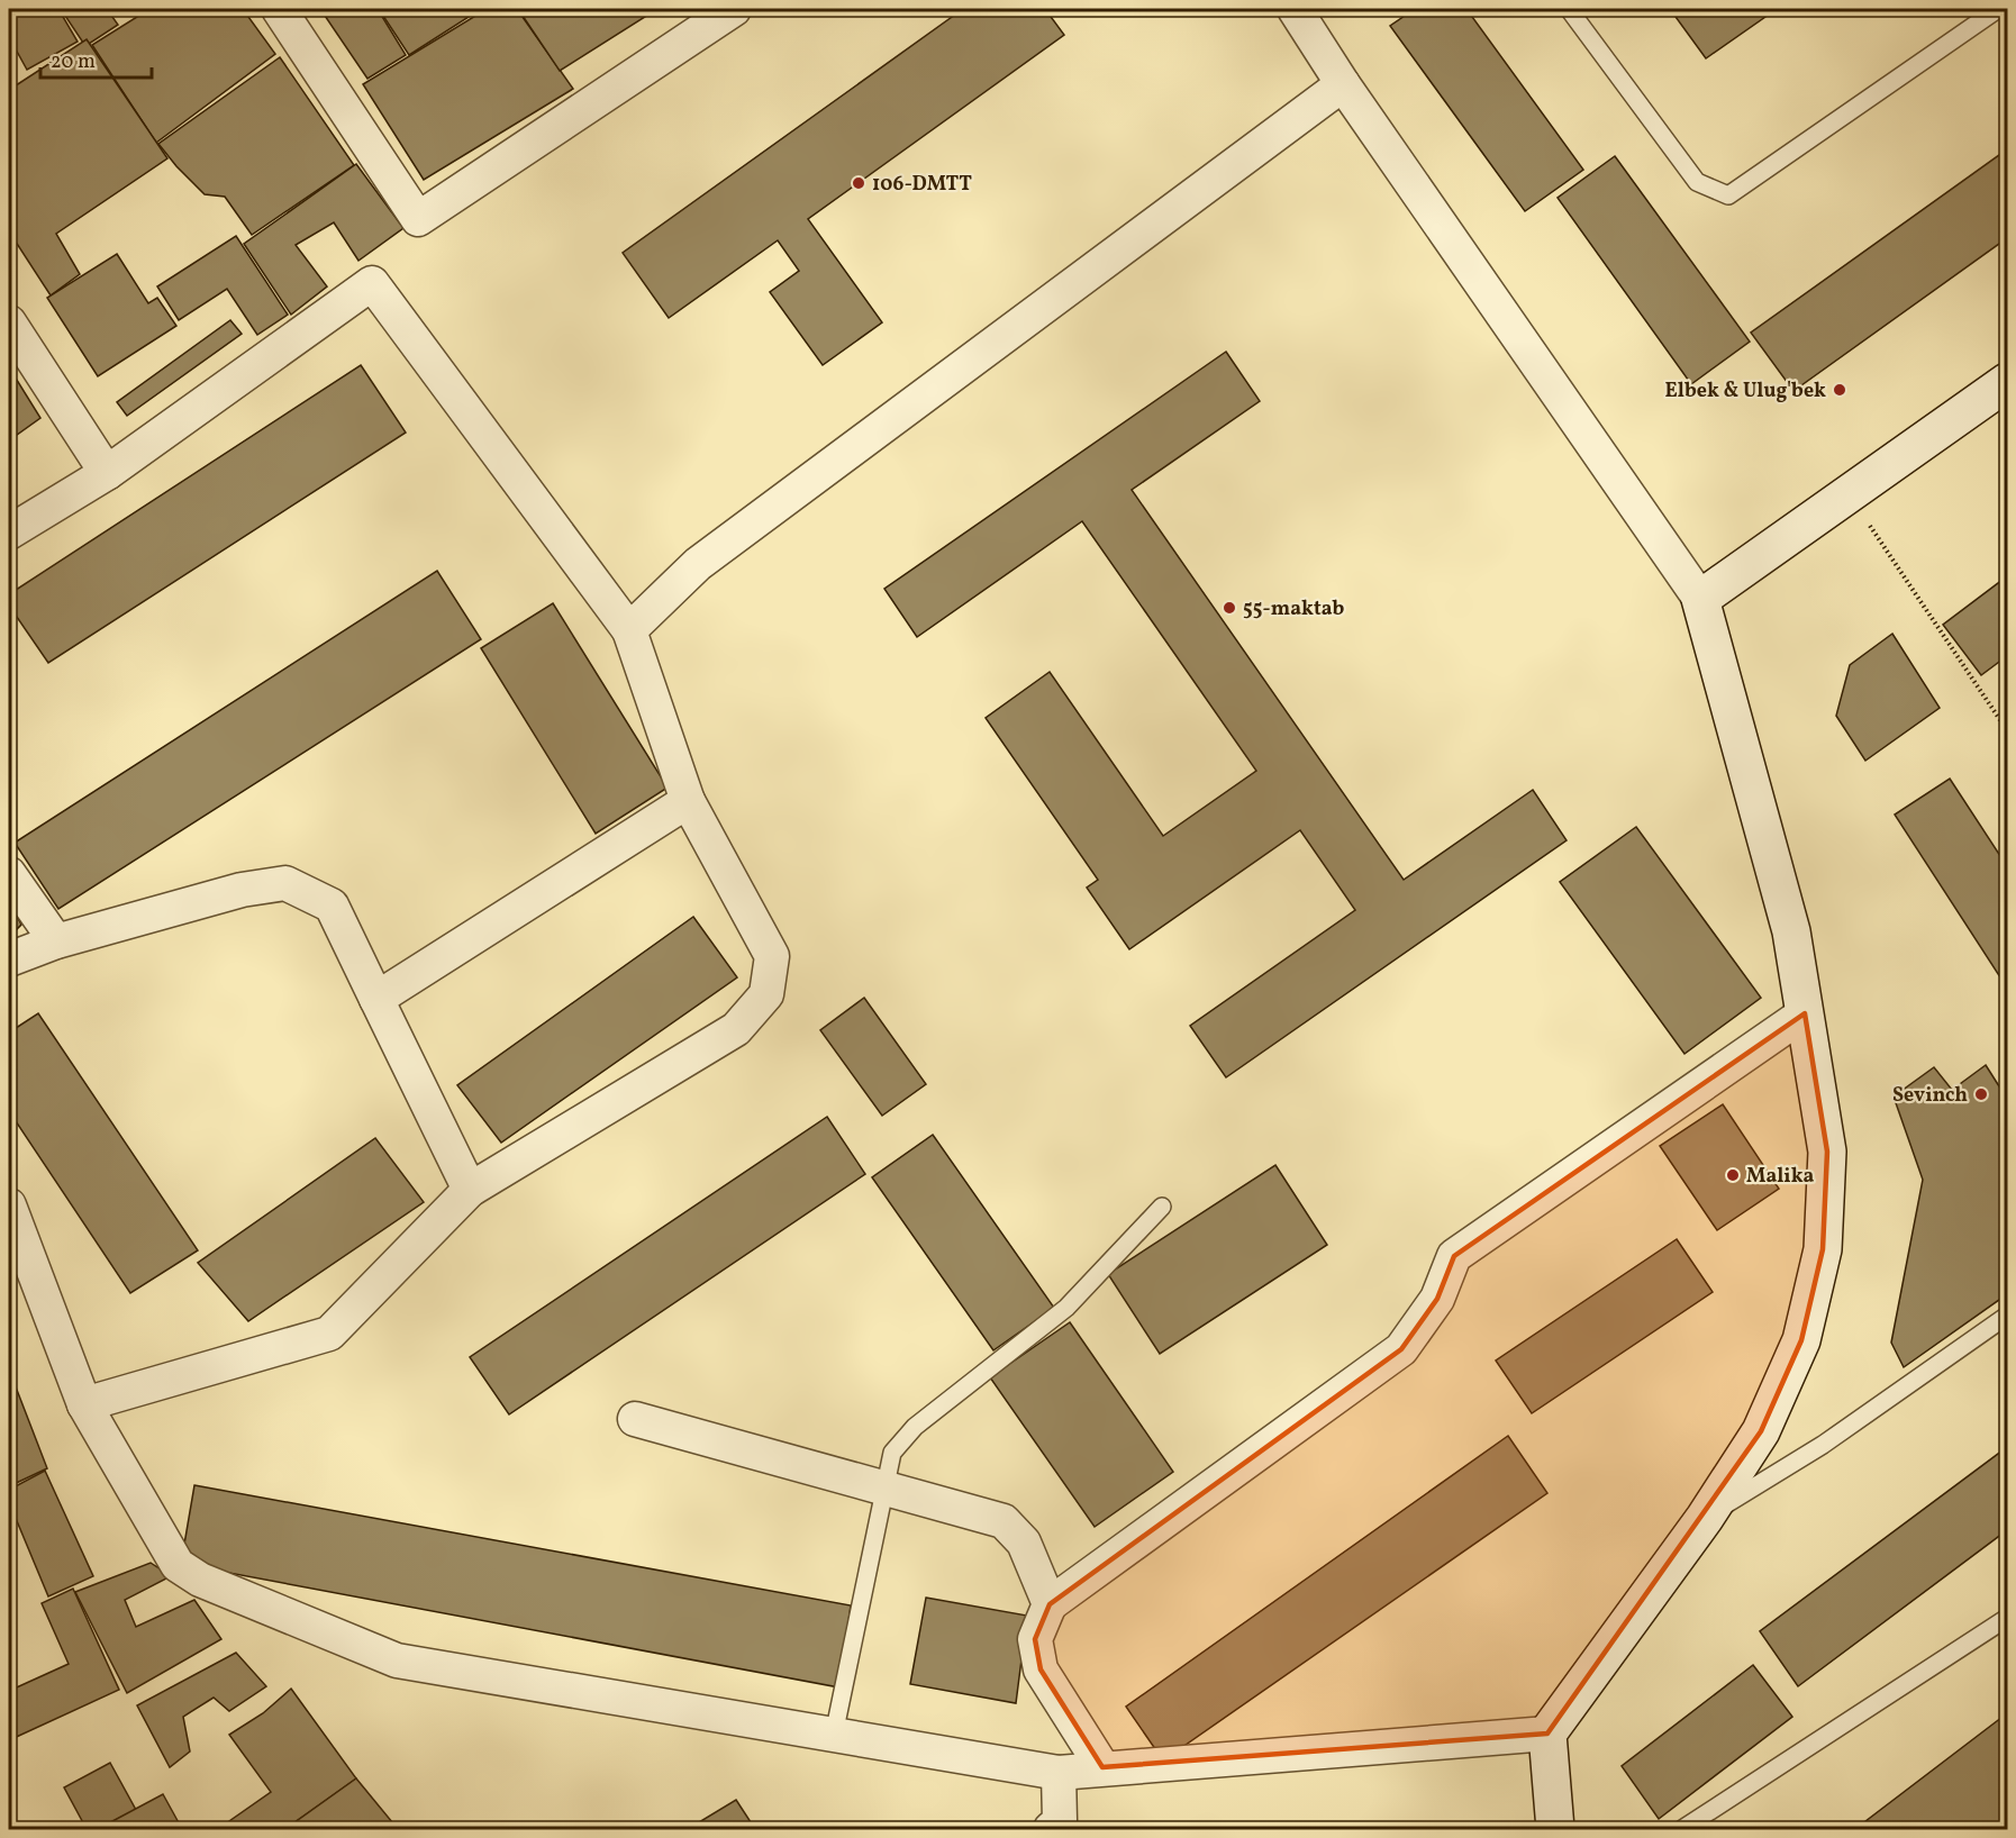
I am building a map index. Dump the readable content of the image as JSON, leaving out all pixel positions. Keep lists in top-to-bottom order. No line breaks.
{"places":["106-DMTT","Elbek & Ulug'bek","55-maktab","Sevinch","Malika"],"scale_bar":"20 m"}
